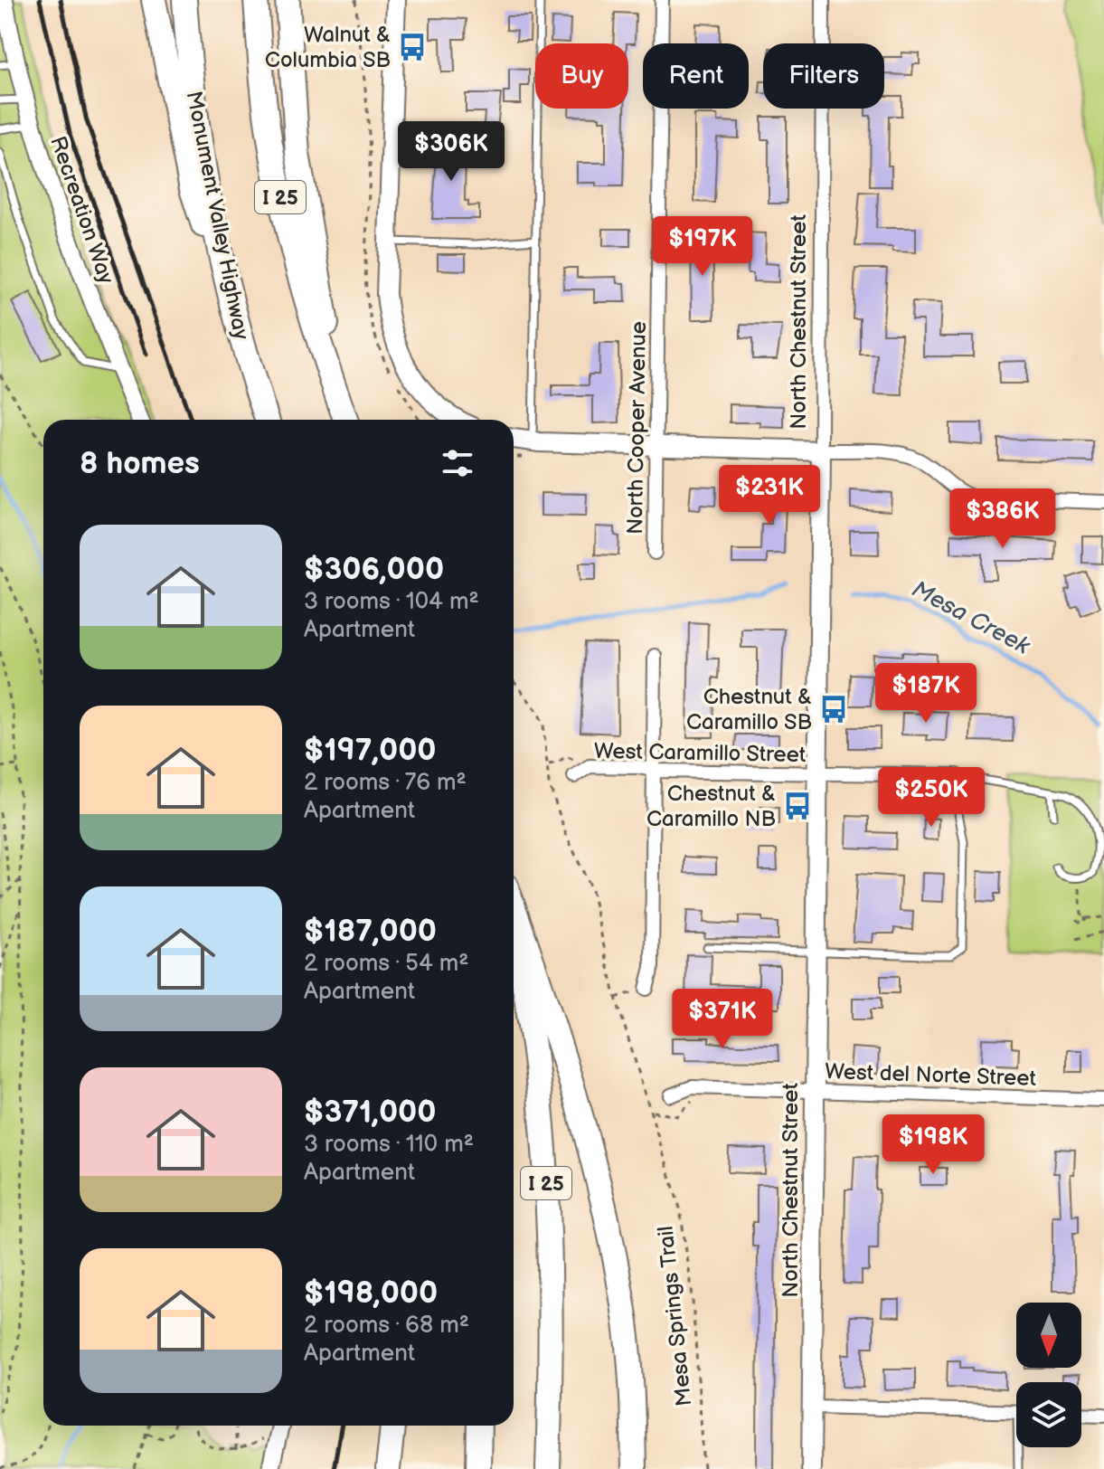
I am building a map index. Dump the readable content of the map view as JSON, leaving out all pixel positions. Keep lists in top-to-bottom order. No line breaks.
{"streets":{"highway":["I 25","Monument Valley Highway"],"main road":["North Chestnut Street"],"street":["Recreation Way","North Cooper Avenue","West Caramillo Street","West del Norte Street"],"path":["Mesa Springs Trail"]},"crossings":[["North Chestnut Street","West Caramillo Street"],["North Chestnut Street","West del Norte Street"]],"water":["Mesa Creek"],"places":{"bus stop":["Walnut & Columbia SB","Chestnut & Caramillo SB","Chestnut & Caramillo NB"]},"north":"bottom","page":{"chip":["Buy","Rent","Filters"],"price":["$306K","$197K","$231K","$386K","$187K","$250K","$371K","$198K"],"heading":"8 homes","list":[{"name":"$306,000","note":"3 rooms · 104 m² · Apartment"},{"name":"$197,000","note":"2 rooms · 76 m² · Apartment"},{"name":"$187,000","note":"2 rooms · 54 m² · Apartment"},{"name":"$371,000","note":"3 rooms · 110 m² · Apartment"},{"name":"$198,000","note":"2 rooms · 68 m² · Apartment"}]}}
